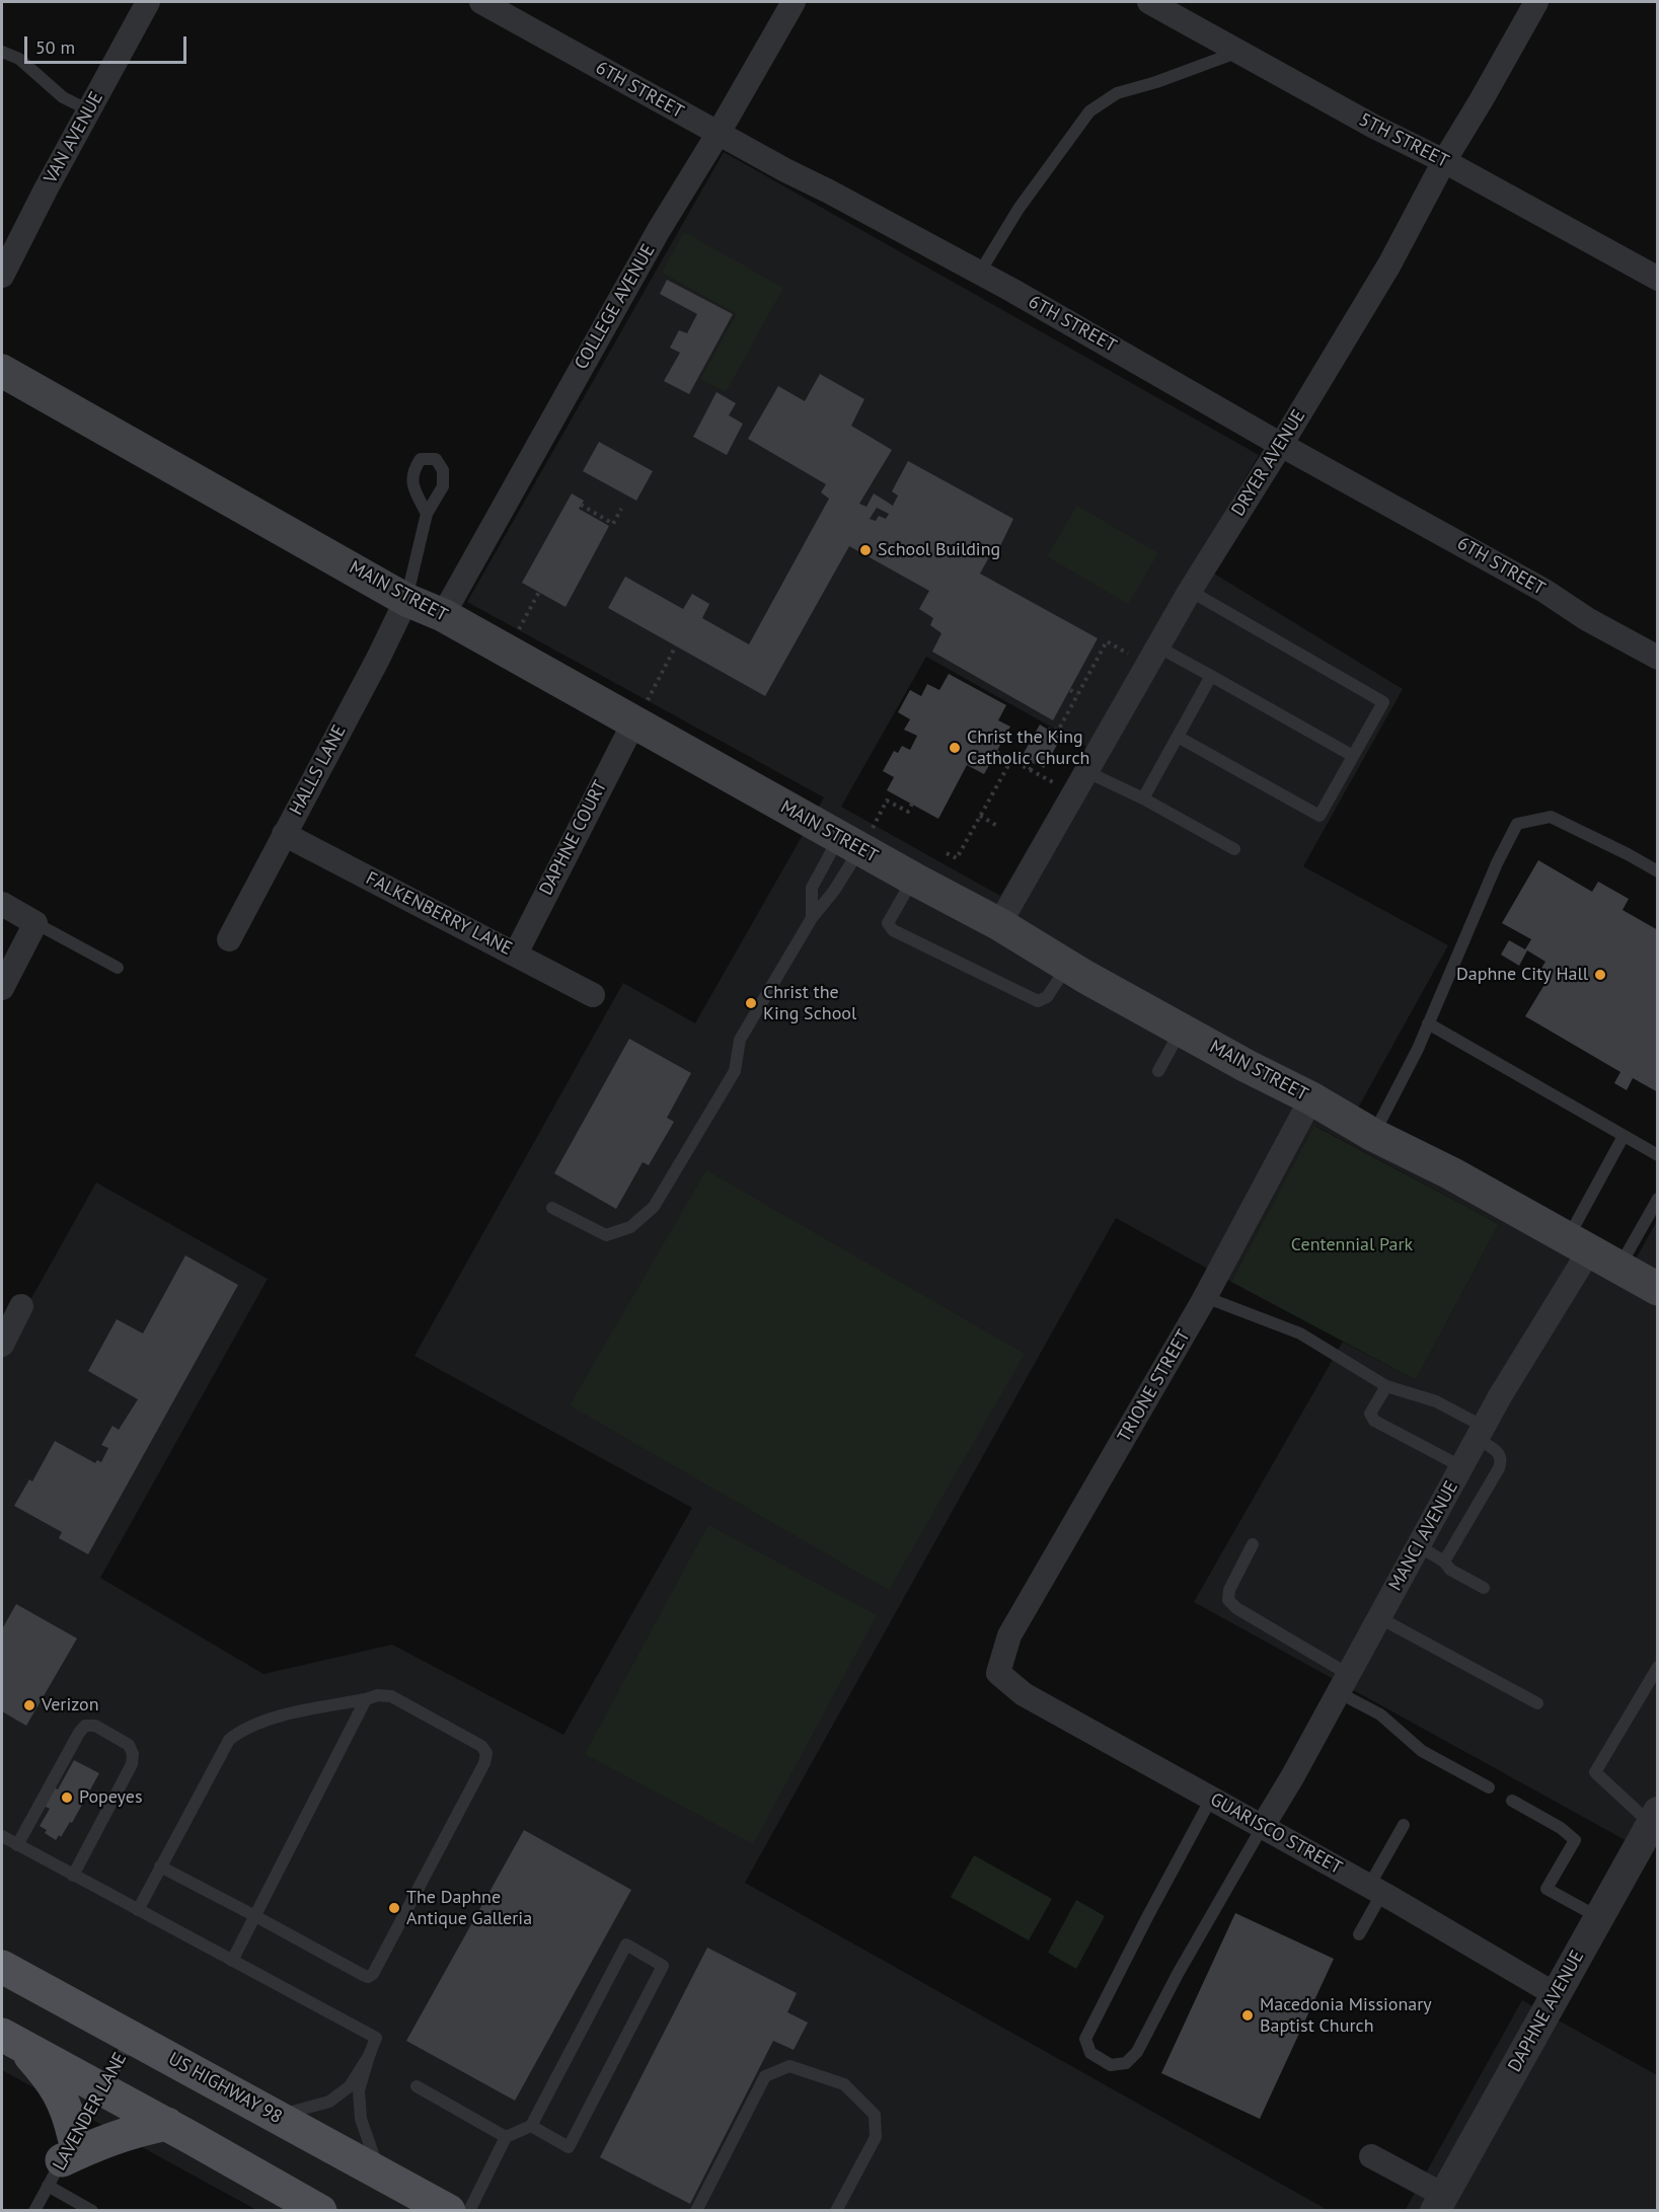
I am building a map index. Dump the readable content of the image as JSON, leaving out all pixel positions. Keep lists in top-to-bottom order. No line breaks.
{"streets":{"main road":["MAIN STREET","US HIGHWAY 98"],"street":["6TH STREET","VAN AVENUE","5TH STREET","COLLEGE AVENUE","DRYER AVENUE","HALLS LANE","DAPHNE COURT","FALKENBERRY LANE","TRIONE STREET","MANCI AVENUE","GUARISCO STREET","DAPHNE AVENUE"],"lane":["LAVENDER LANE"]},"crossings":[["6TH STREET","COLLEGE AVENUE"],["6TH STREET","DRYER AVENUE"],["5TH STREET","DRYER AVENUE"],["COLLEGE AVENUE","MAIN STREET"],["DRYER AVENUE","MAIN STREET"],["MAIN STREET","HALLS LANE"],["MAIN STREET","DAPHNE COURT"],["MAIN STREET","TRIONE STREET"],["MAIN STREET","MANCI AVENUE"],["HALLS LANE","FALKENBERRY LANE"],["DAPHNE COURT","FALKENBERRY LANE"],["TRIONE STREET","GUARISCO STREET"],["MANCI AVENUE","GUARISCO STREET"],["GUARISCO STREET","DAPHNE AVENUE"],["US HIGHWAY 98","LAVENDER LANE"]],"parks":["Centennial Park"],"places":["School Building","Christ the King Catholic Church","Daphne City Hall","Christ the King School","Verizon","Popeyes","The Daphne Antique Galleria","Macedonia Missionary Baptist Church"],"scale_bar":"50 m"}
